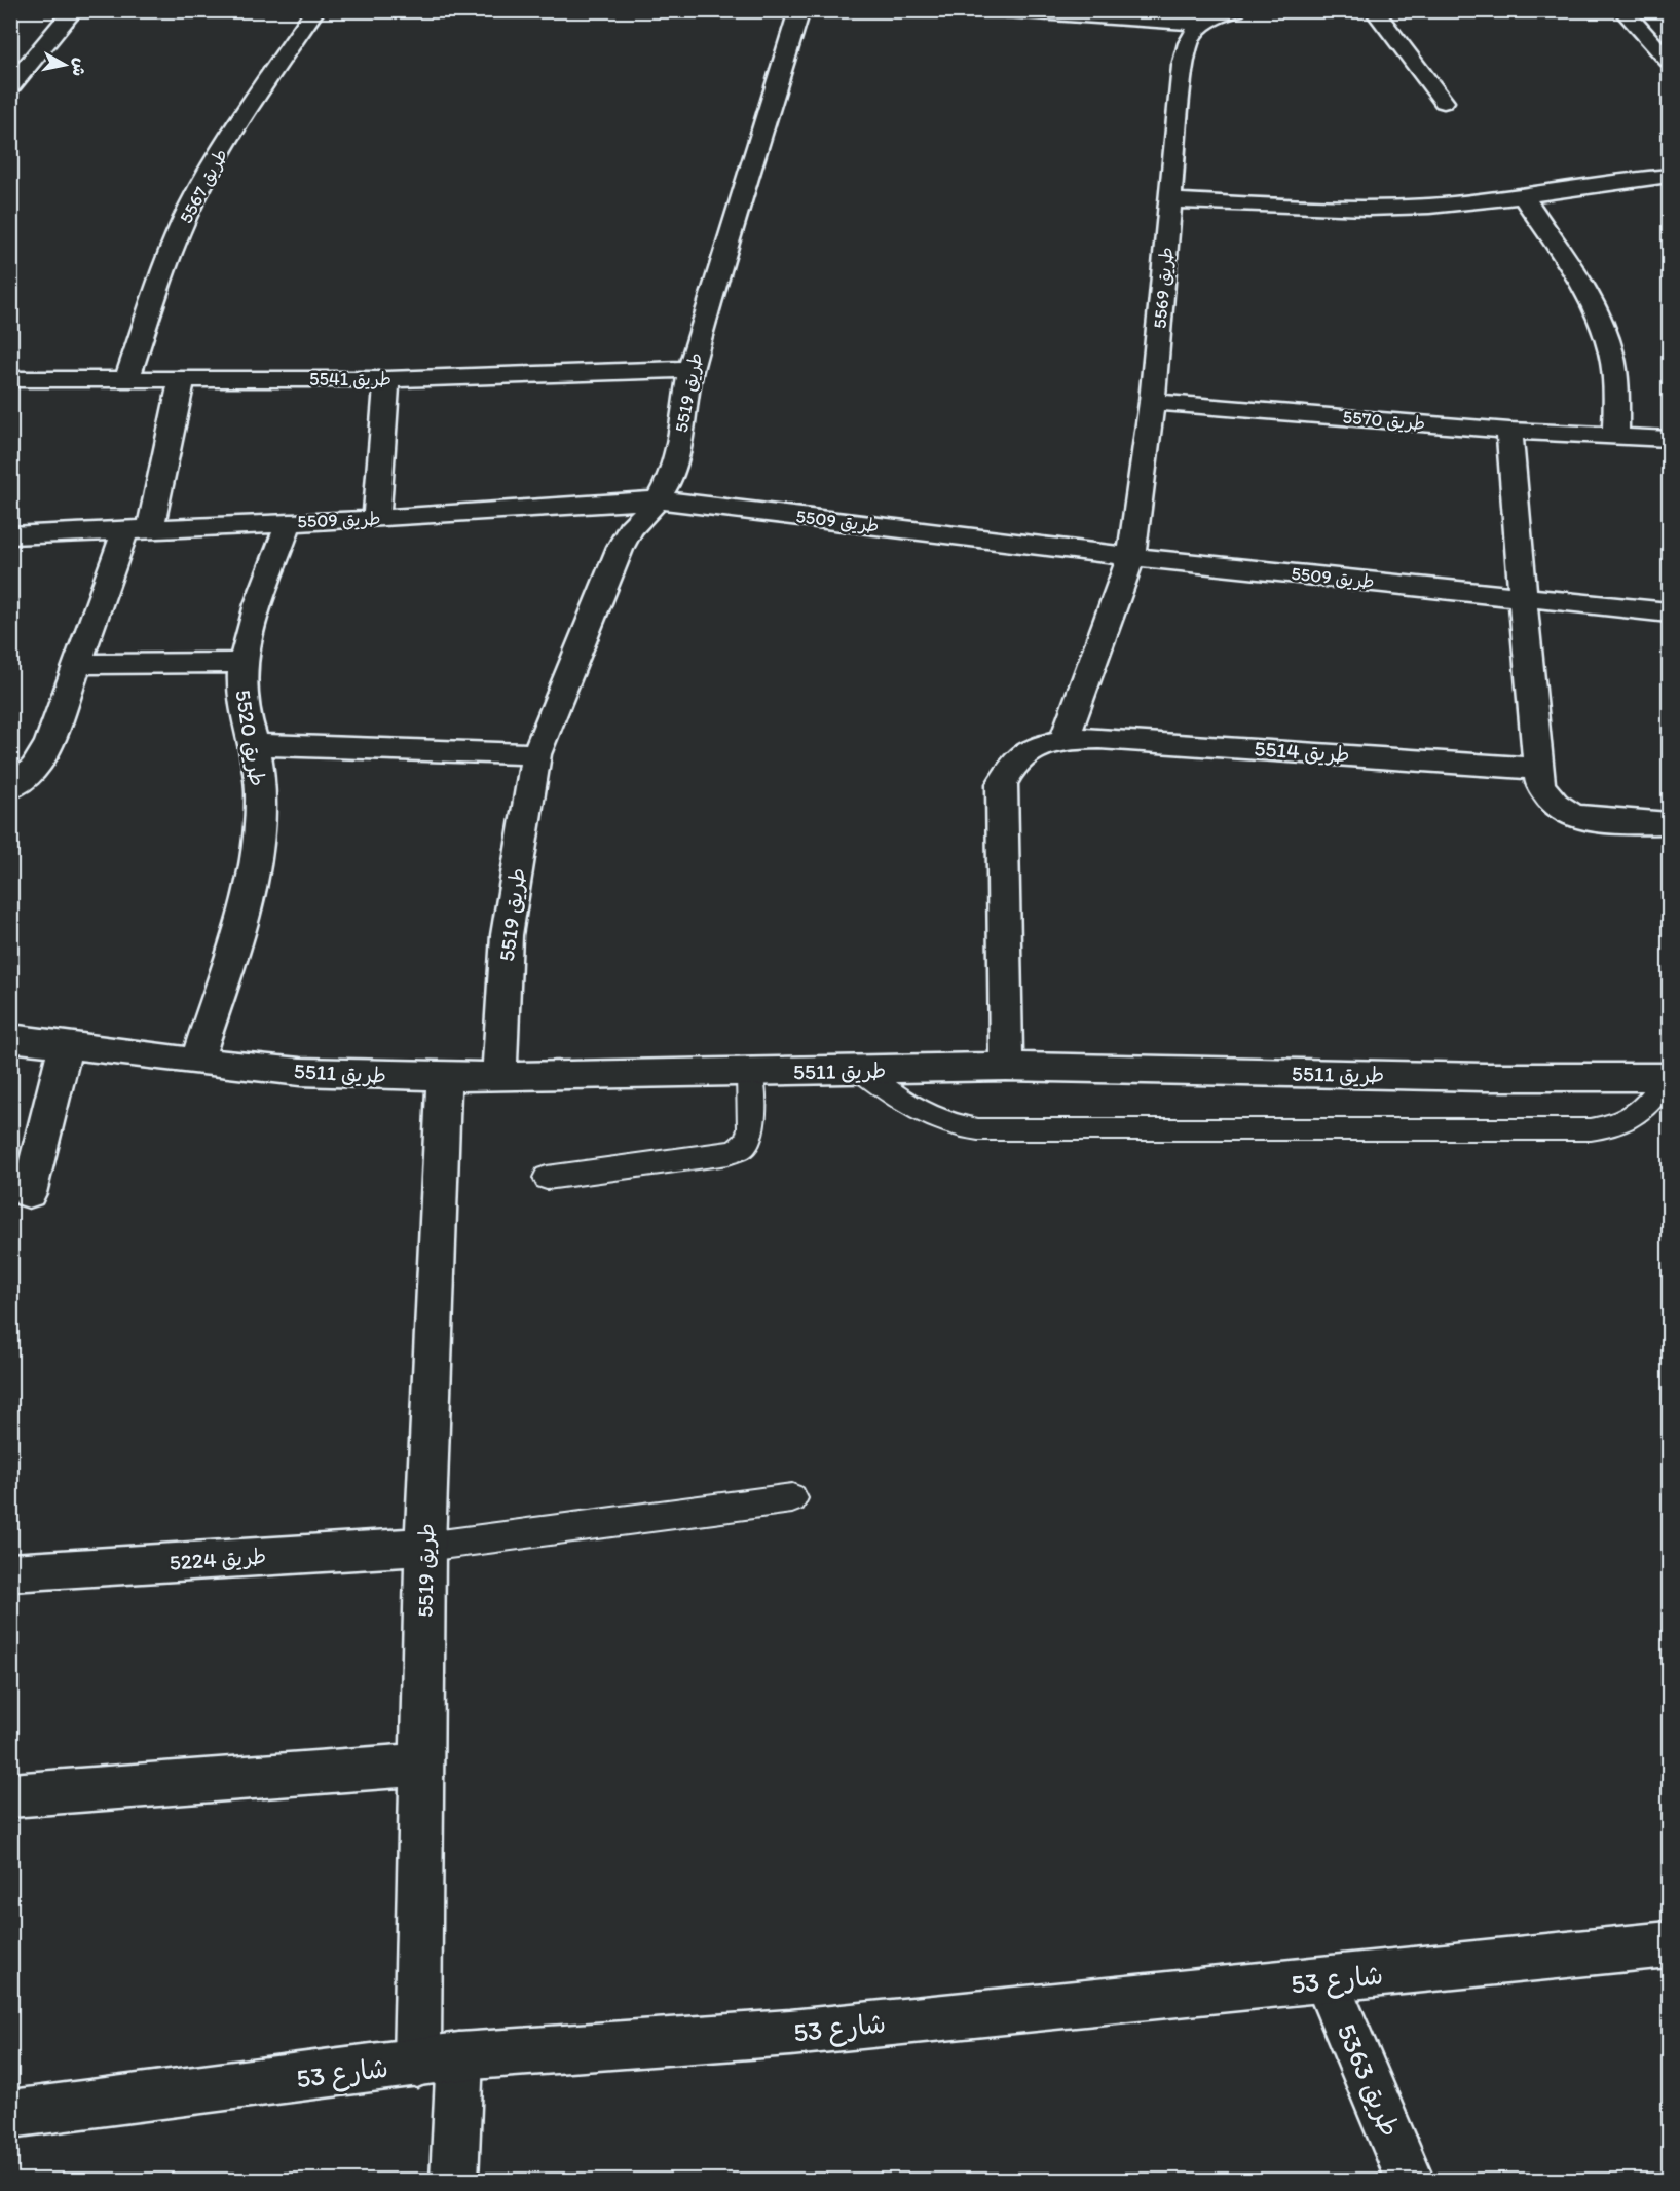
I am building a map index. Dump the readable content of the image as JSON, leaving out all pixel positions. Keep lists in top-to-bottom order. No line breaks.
{"streets":{"street":["طريق 5567","طريق 5569","طريق 5541","طريق 5519","طريق 5570","طريق 5509","طريق 5520","طريق 5514","طريق 5511","طريق 5224","شارع 53","طريق 5363"]},"crossings":[["طريق 5567","طريق 5541"],["طريق 5569","طريق 5570"],["طريق 5569","طريق 5509"],["طريق 5541","طريق 5519"],["طريق 5519","طريق 5509"],["طريق 5519","طريق 5511"],["طريق 5519","طريق 5224"],["طريق 5519","شارع 53"],["طريق 5509","طريق 5520"],["طريق 5520","طريق 5511"],["طريق 5514","طريق 5511"],["شارع 53","طريق 5363"]],"north":"right"}
